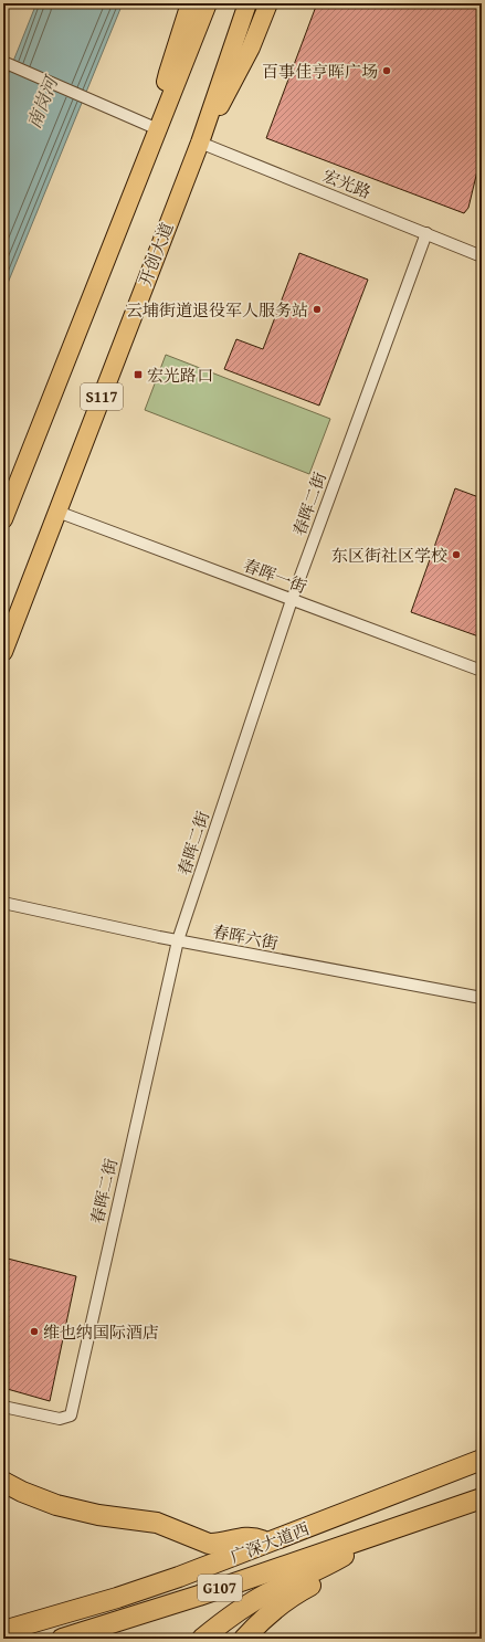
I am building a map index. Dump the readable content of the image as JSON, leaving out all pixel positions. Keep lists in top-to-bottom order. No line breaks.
{"streets":{"highway":["广深大道西","G107"],"main road":["开创大道","S117"],"street":["宏光路","春晖二街","春晖一街","春晖六街"]},"crossings":[["宏光路","开创大道"],["宏光路","春晖二街"],["开创大道","春晖一街"],["春晖二街","春晖一街"],["春晖二街","春晖六街"]],"water":["南岗河"],"places":{"other":["百事佳亨晖广场","云埔街道退役军人服务站","东区街社区学校","维也纳国际酒店"],"transit":["宏光路口"]}}
